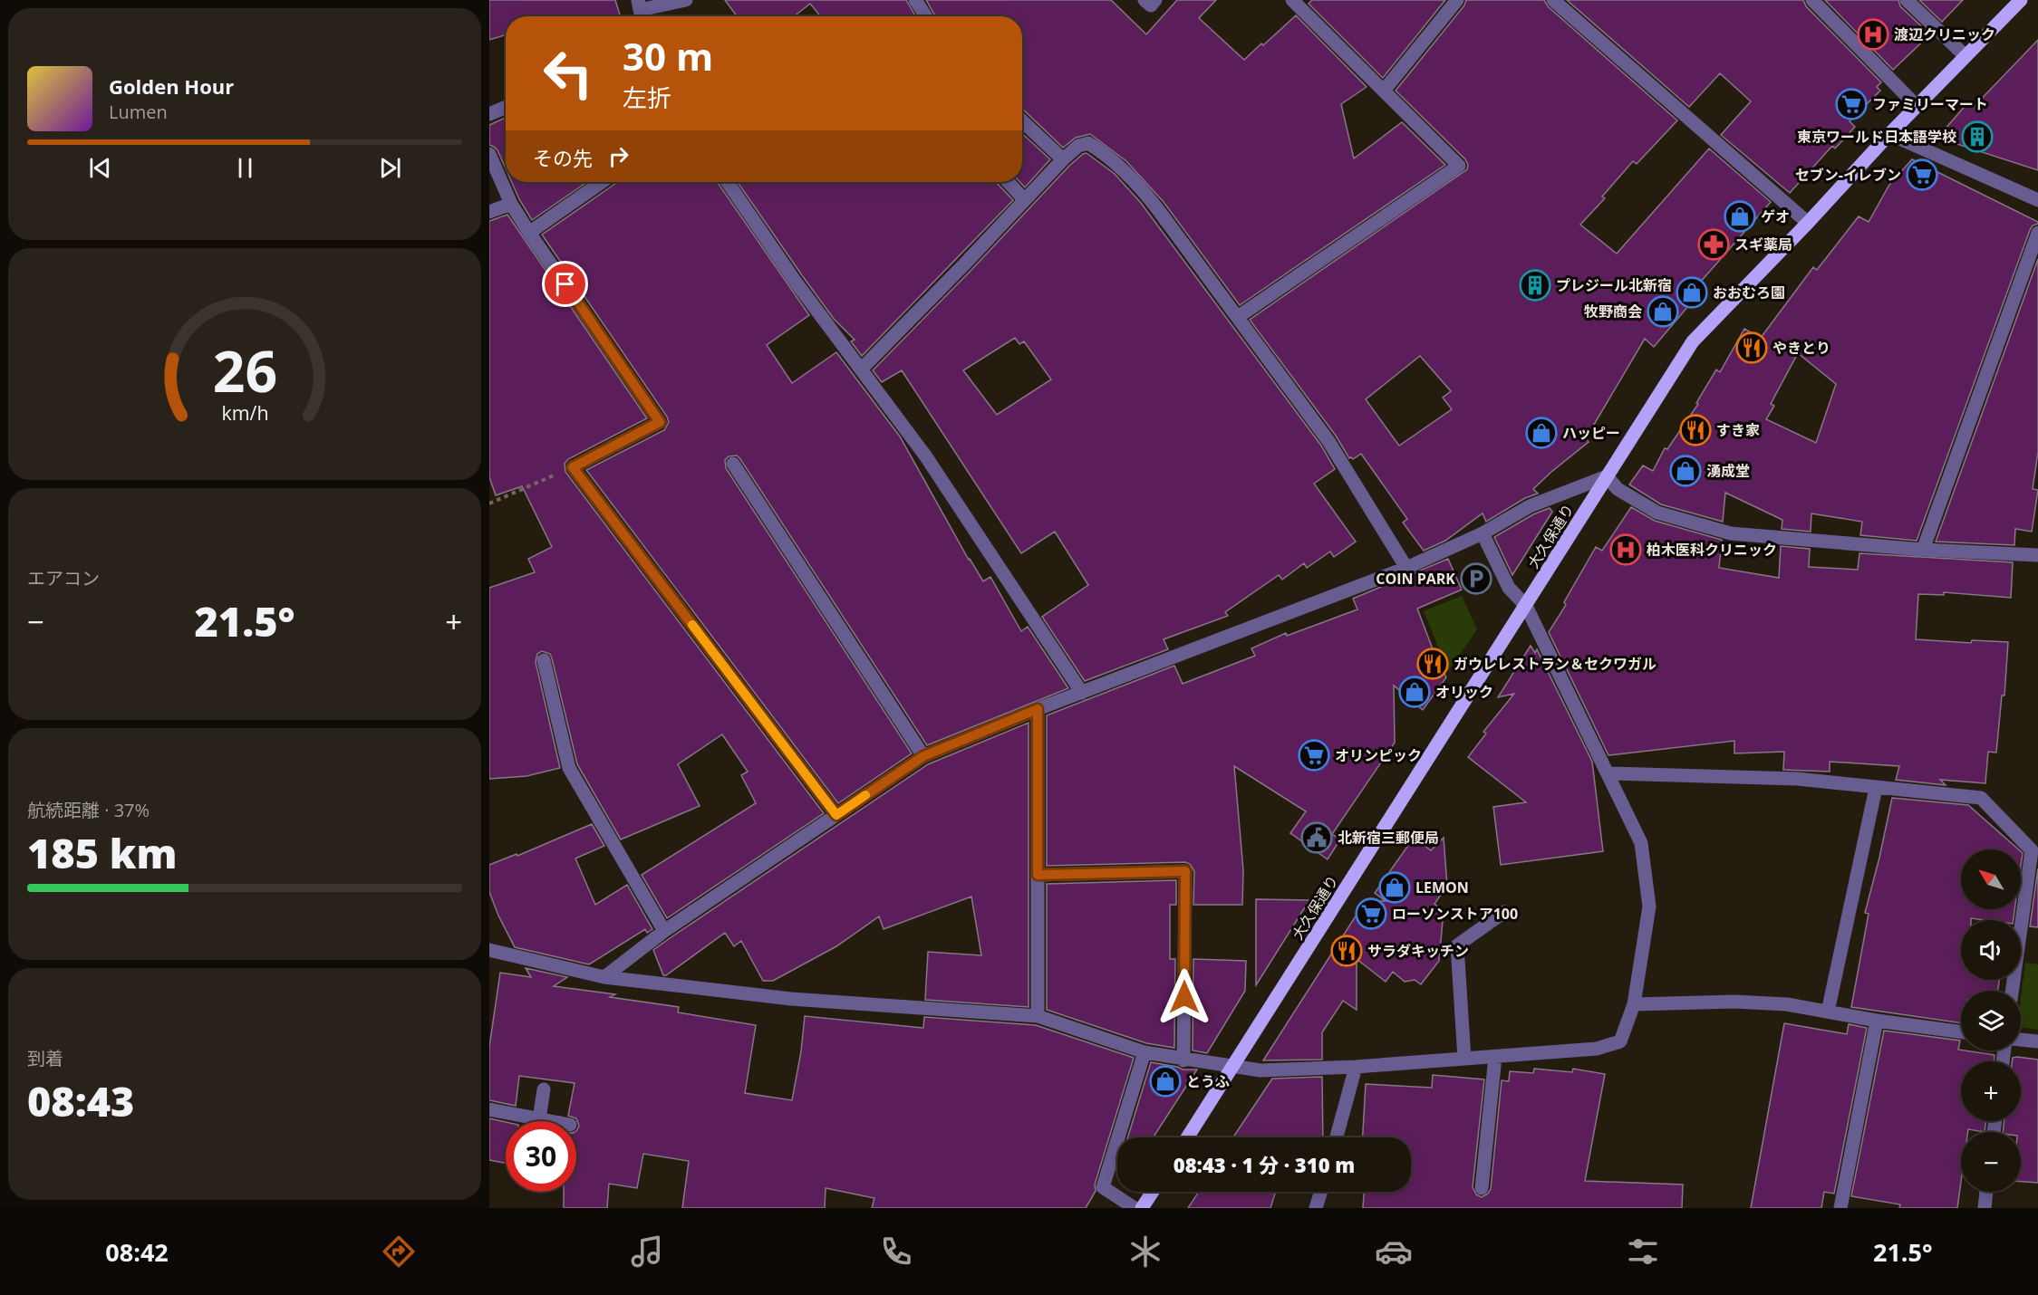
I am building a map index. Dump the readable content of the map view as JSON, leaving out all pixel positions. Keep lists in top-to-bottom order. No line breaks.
{"streets":{"main road":["大久保通り"]},"places":{"hospital":["渡辺クリニック","柏木医科クリニック"],"supermarket":["ファミリーマート","セブン-イレブン","オリンピック","ローソンストア100"],"building":["東京ワールド日本語学校","プレジール北新宿"],"shop":["ゲオ","おおむろ園","牧野商会","ハッピー","湧成堂","オリック","LEMON","とうふ"],"pharmacy":["スギ薬局"],"restaurant":["やきとり","すき家","ガウレレストラン＆セクワガル","サラダキッチン"],"parking":["COIN PARK"],"public building":["北新宿三郵便局"]},"north":"top left","page":{"turn":["30 m","左折"],"song":["Golden Hour","Lumen"],"then":"その先","tile":["エアコン",["航続距離 · 37%","185 km"],["到着","08:43"]],"heat":["−","21.5°","+"],"map_buttons":["+","−"],"limit":"30","trip":"08:43 · 1 分 · 310 m","tabs":["08:42","21.5°"],"gauge":["26","km/h"]}}
